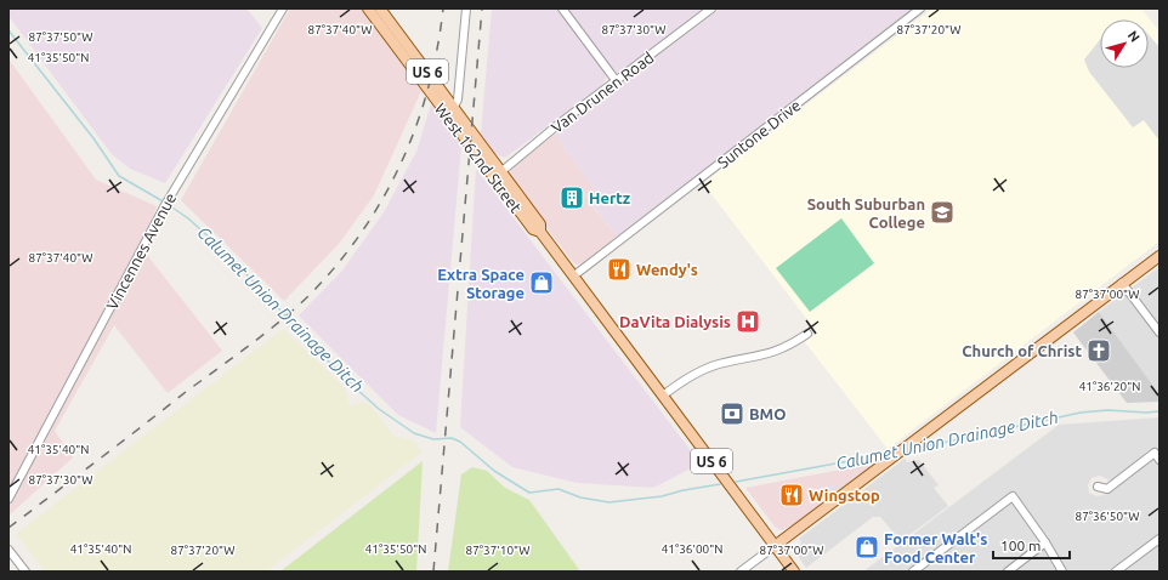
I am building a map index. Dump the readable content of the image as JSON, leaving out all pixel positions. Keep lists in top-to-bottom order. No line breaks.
{"streets":{"main road":["US 6","West 162nd Street"],"street":["Van Drunen Road","Suntone Drive","Vincennes Avenue"]},"crossings":[["US 6","West 162nd Street"],["Van Drunen Road","West 162nd Street"],["Suntone Drive","West 162nd Street"]],"water":["Calumet Union Drainage Ditch"],"places":{"building":["Hertz"],"school or university":["South Suburban College"],"restaurant":["Wendy's","Wingstop"],"shop":["Extra Space Storage","Former Walt's Food Center"],"hospital":["DaVita Dialysis"],"church":["Church of Christ"],"bank":["BMO"]},"scale_bar":"100 m","north":"top right","coordinates":["87°37'40\"W","87°37'30\"W","87°37'20\"W","87°37'50\"W","41°35'50\"N","87°37'00\"W","41°36'20\"N","41°35'40\"N","87°36'50\"W","41°36'00\"N","87°37'10\"W"]}
